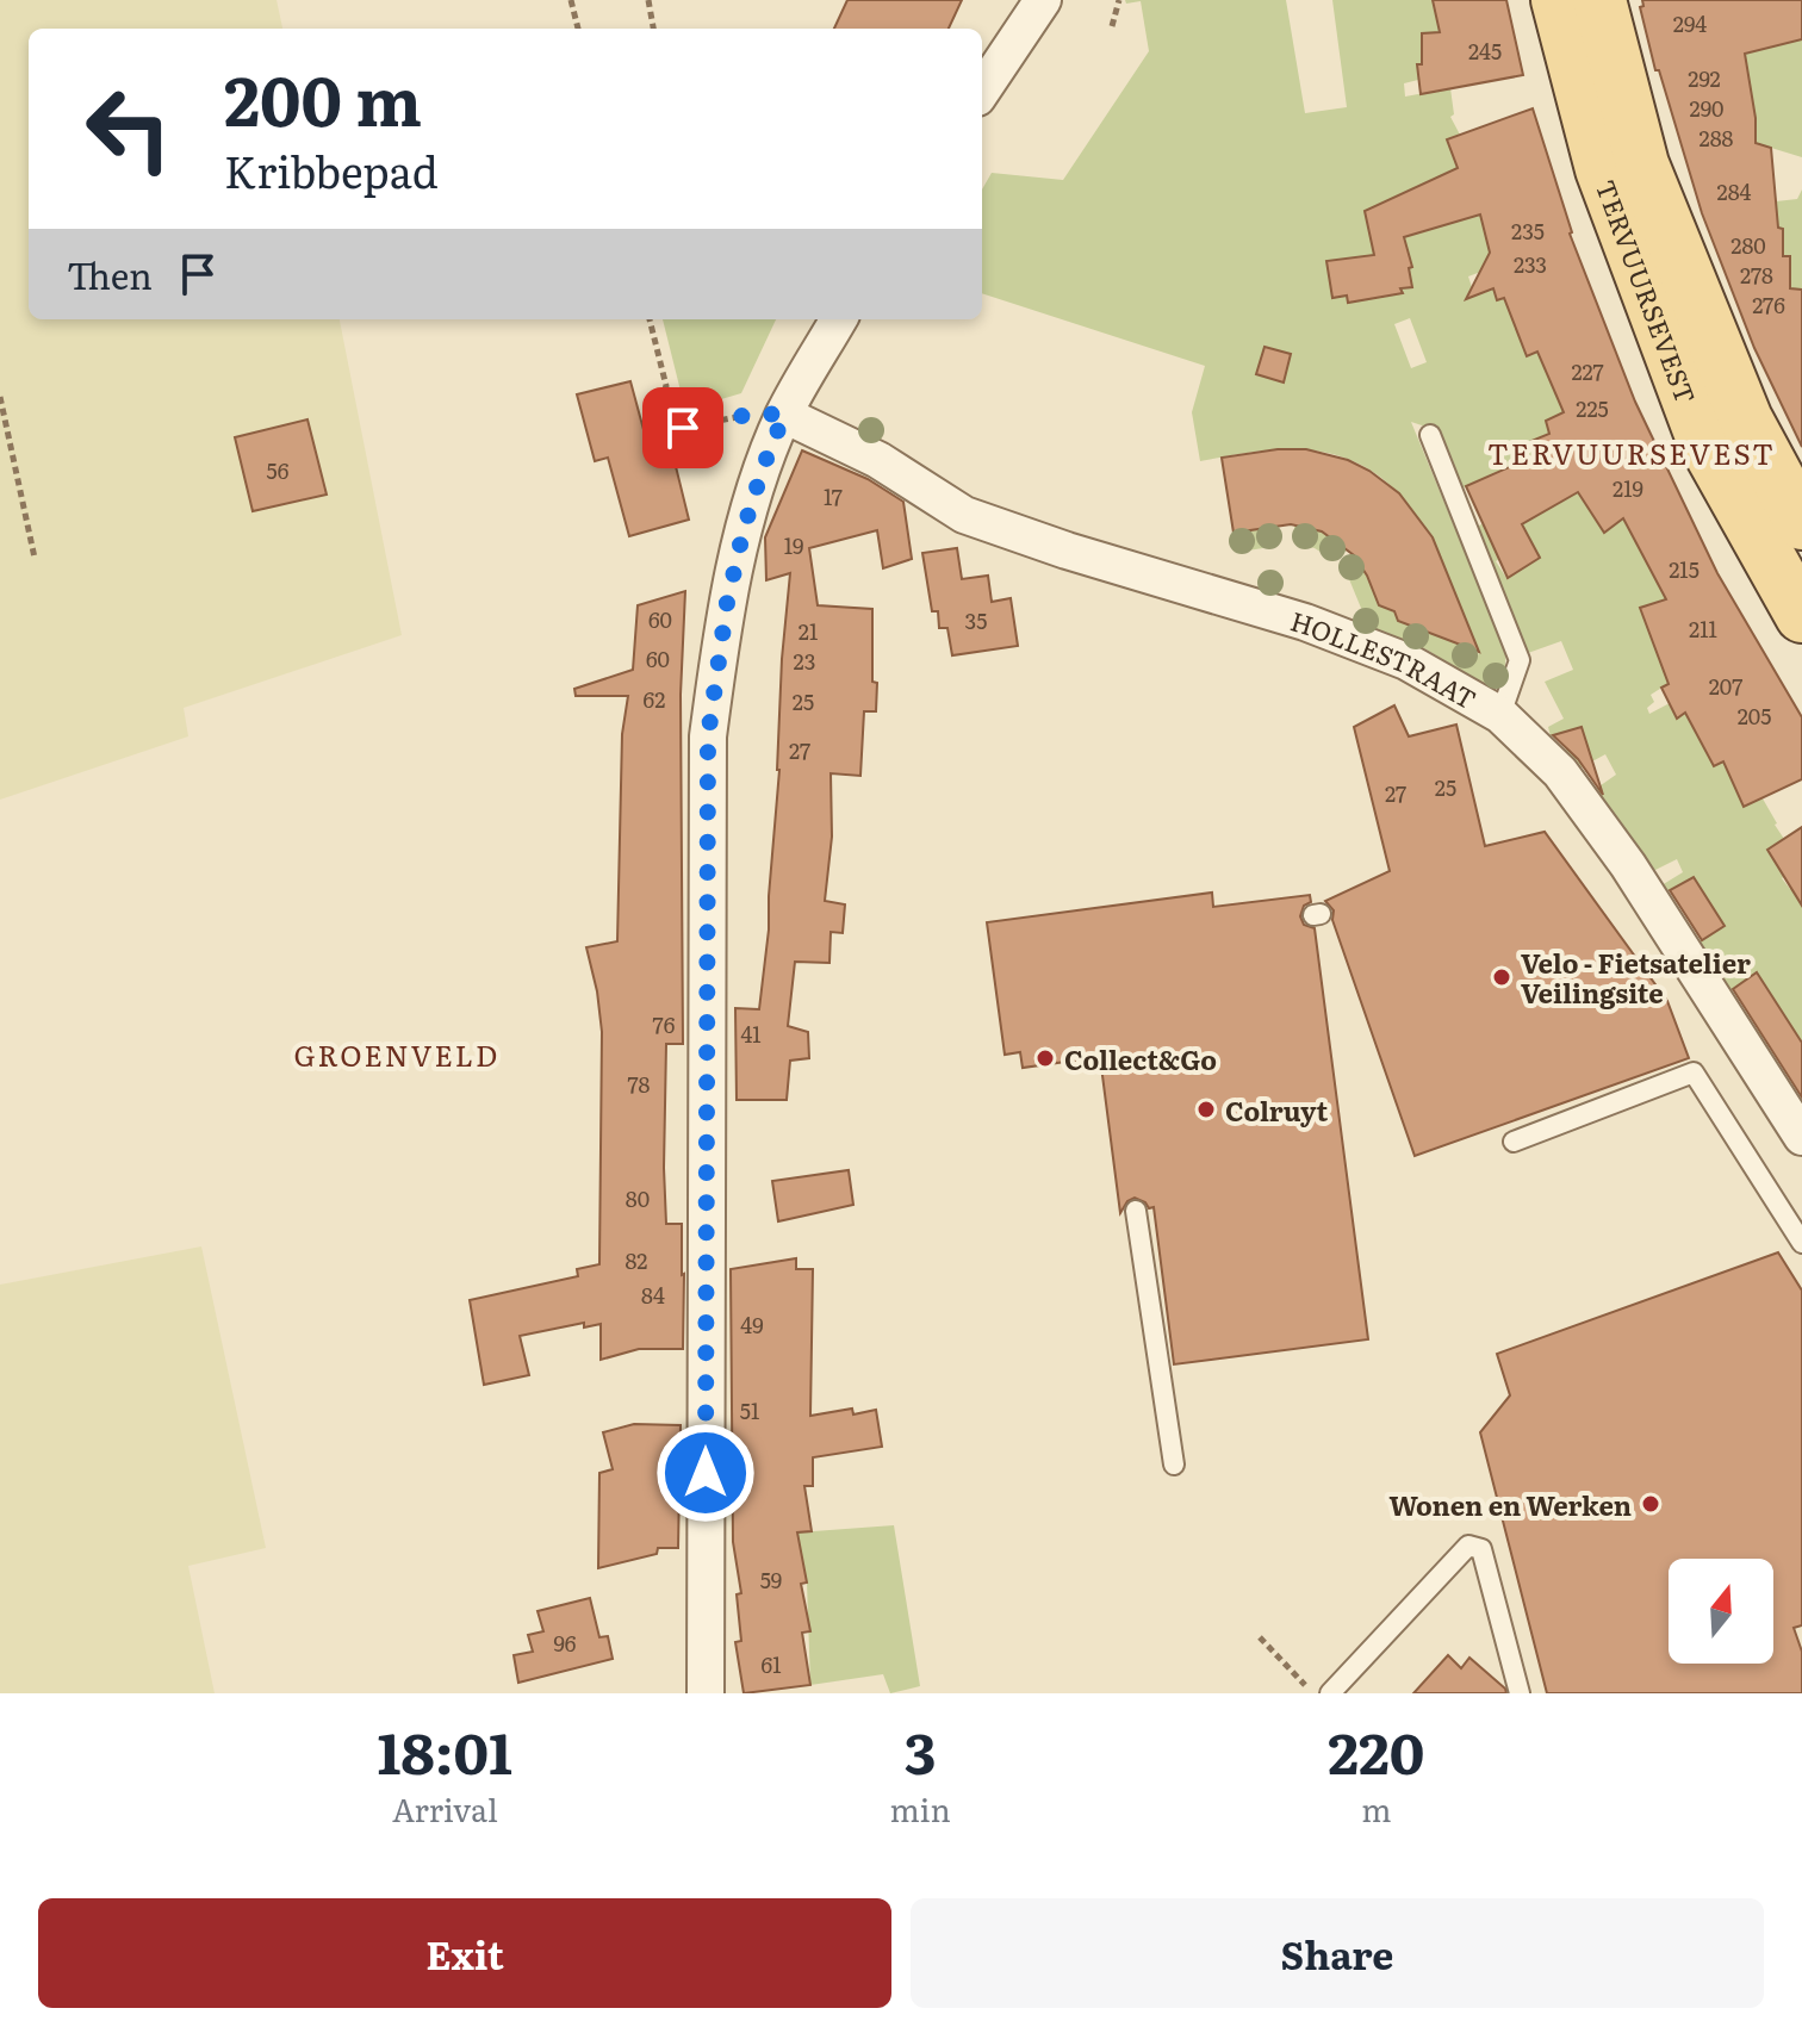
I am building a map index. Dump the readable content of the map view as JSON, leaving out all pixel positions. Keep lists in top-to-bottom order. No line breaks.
{"streets":{"main road":["TERVUURSEVEST"],"street":["HOLLESTRAAT"]},"districts":["TERVUURSEVEST","GROENVELD"],"places":["Velo - Fietsatelier Veilingsite","Collect&Go","Colruyt","Wonen en Werken"],"house_numbers":["294","245","292","290","288","284","235","280","233","278","276","227","225","56","219","17","19","215","60","35","211","21","60","23","207","62","25","205","27","25","27","76","41","78","80","82","84","49","51","59","96","61"],"north":"top","page":{"turn":["200 m","Kribbepad"],"then":"Then","eta":["18:01","Arrival","3","min","220","m"],"buttons":["Exit","Share"]}}
